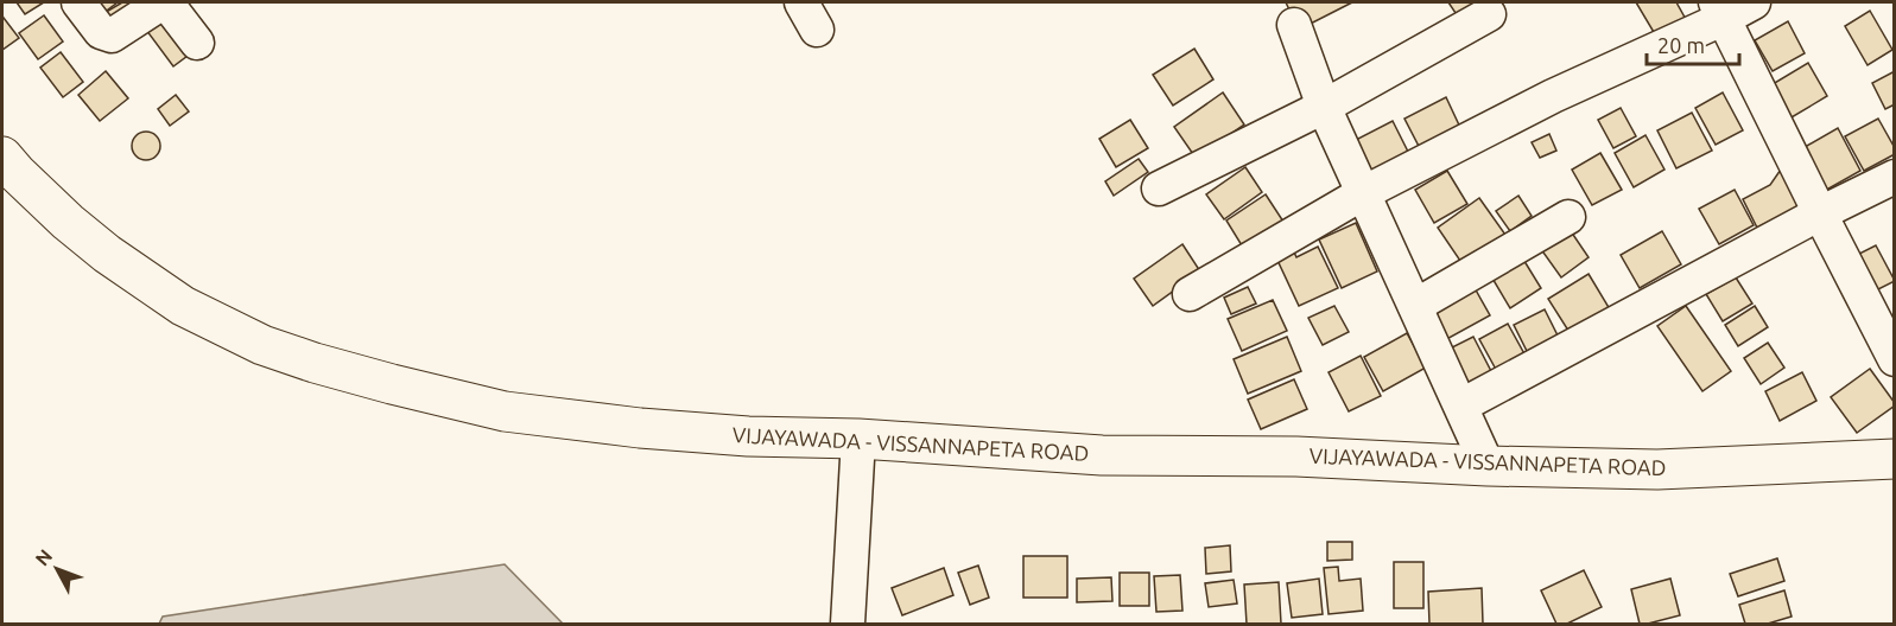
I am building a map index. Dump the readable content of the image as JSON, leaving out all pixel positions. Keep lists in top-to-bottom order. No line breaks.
{"streets":{"main road":["VIJAYAWADA - VISSANNAPETA ROAD"]},"scale_bar":"20 m","north":"top left"}
